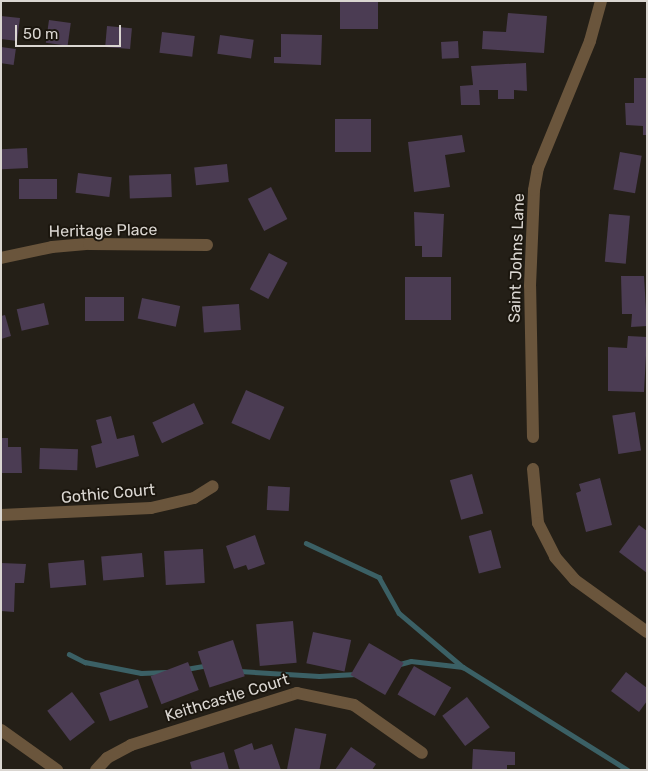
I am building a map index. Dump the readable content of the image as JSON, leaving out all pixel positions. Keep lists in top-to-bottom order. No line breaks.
{"streets":{"street":["Heritage Place","Saint Johns Lane","Gothic Court","Keithcastle Court"]},"scale_bar":"50 m"}
